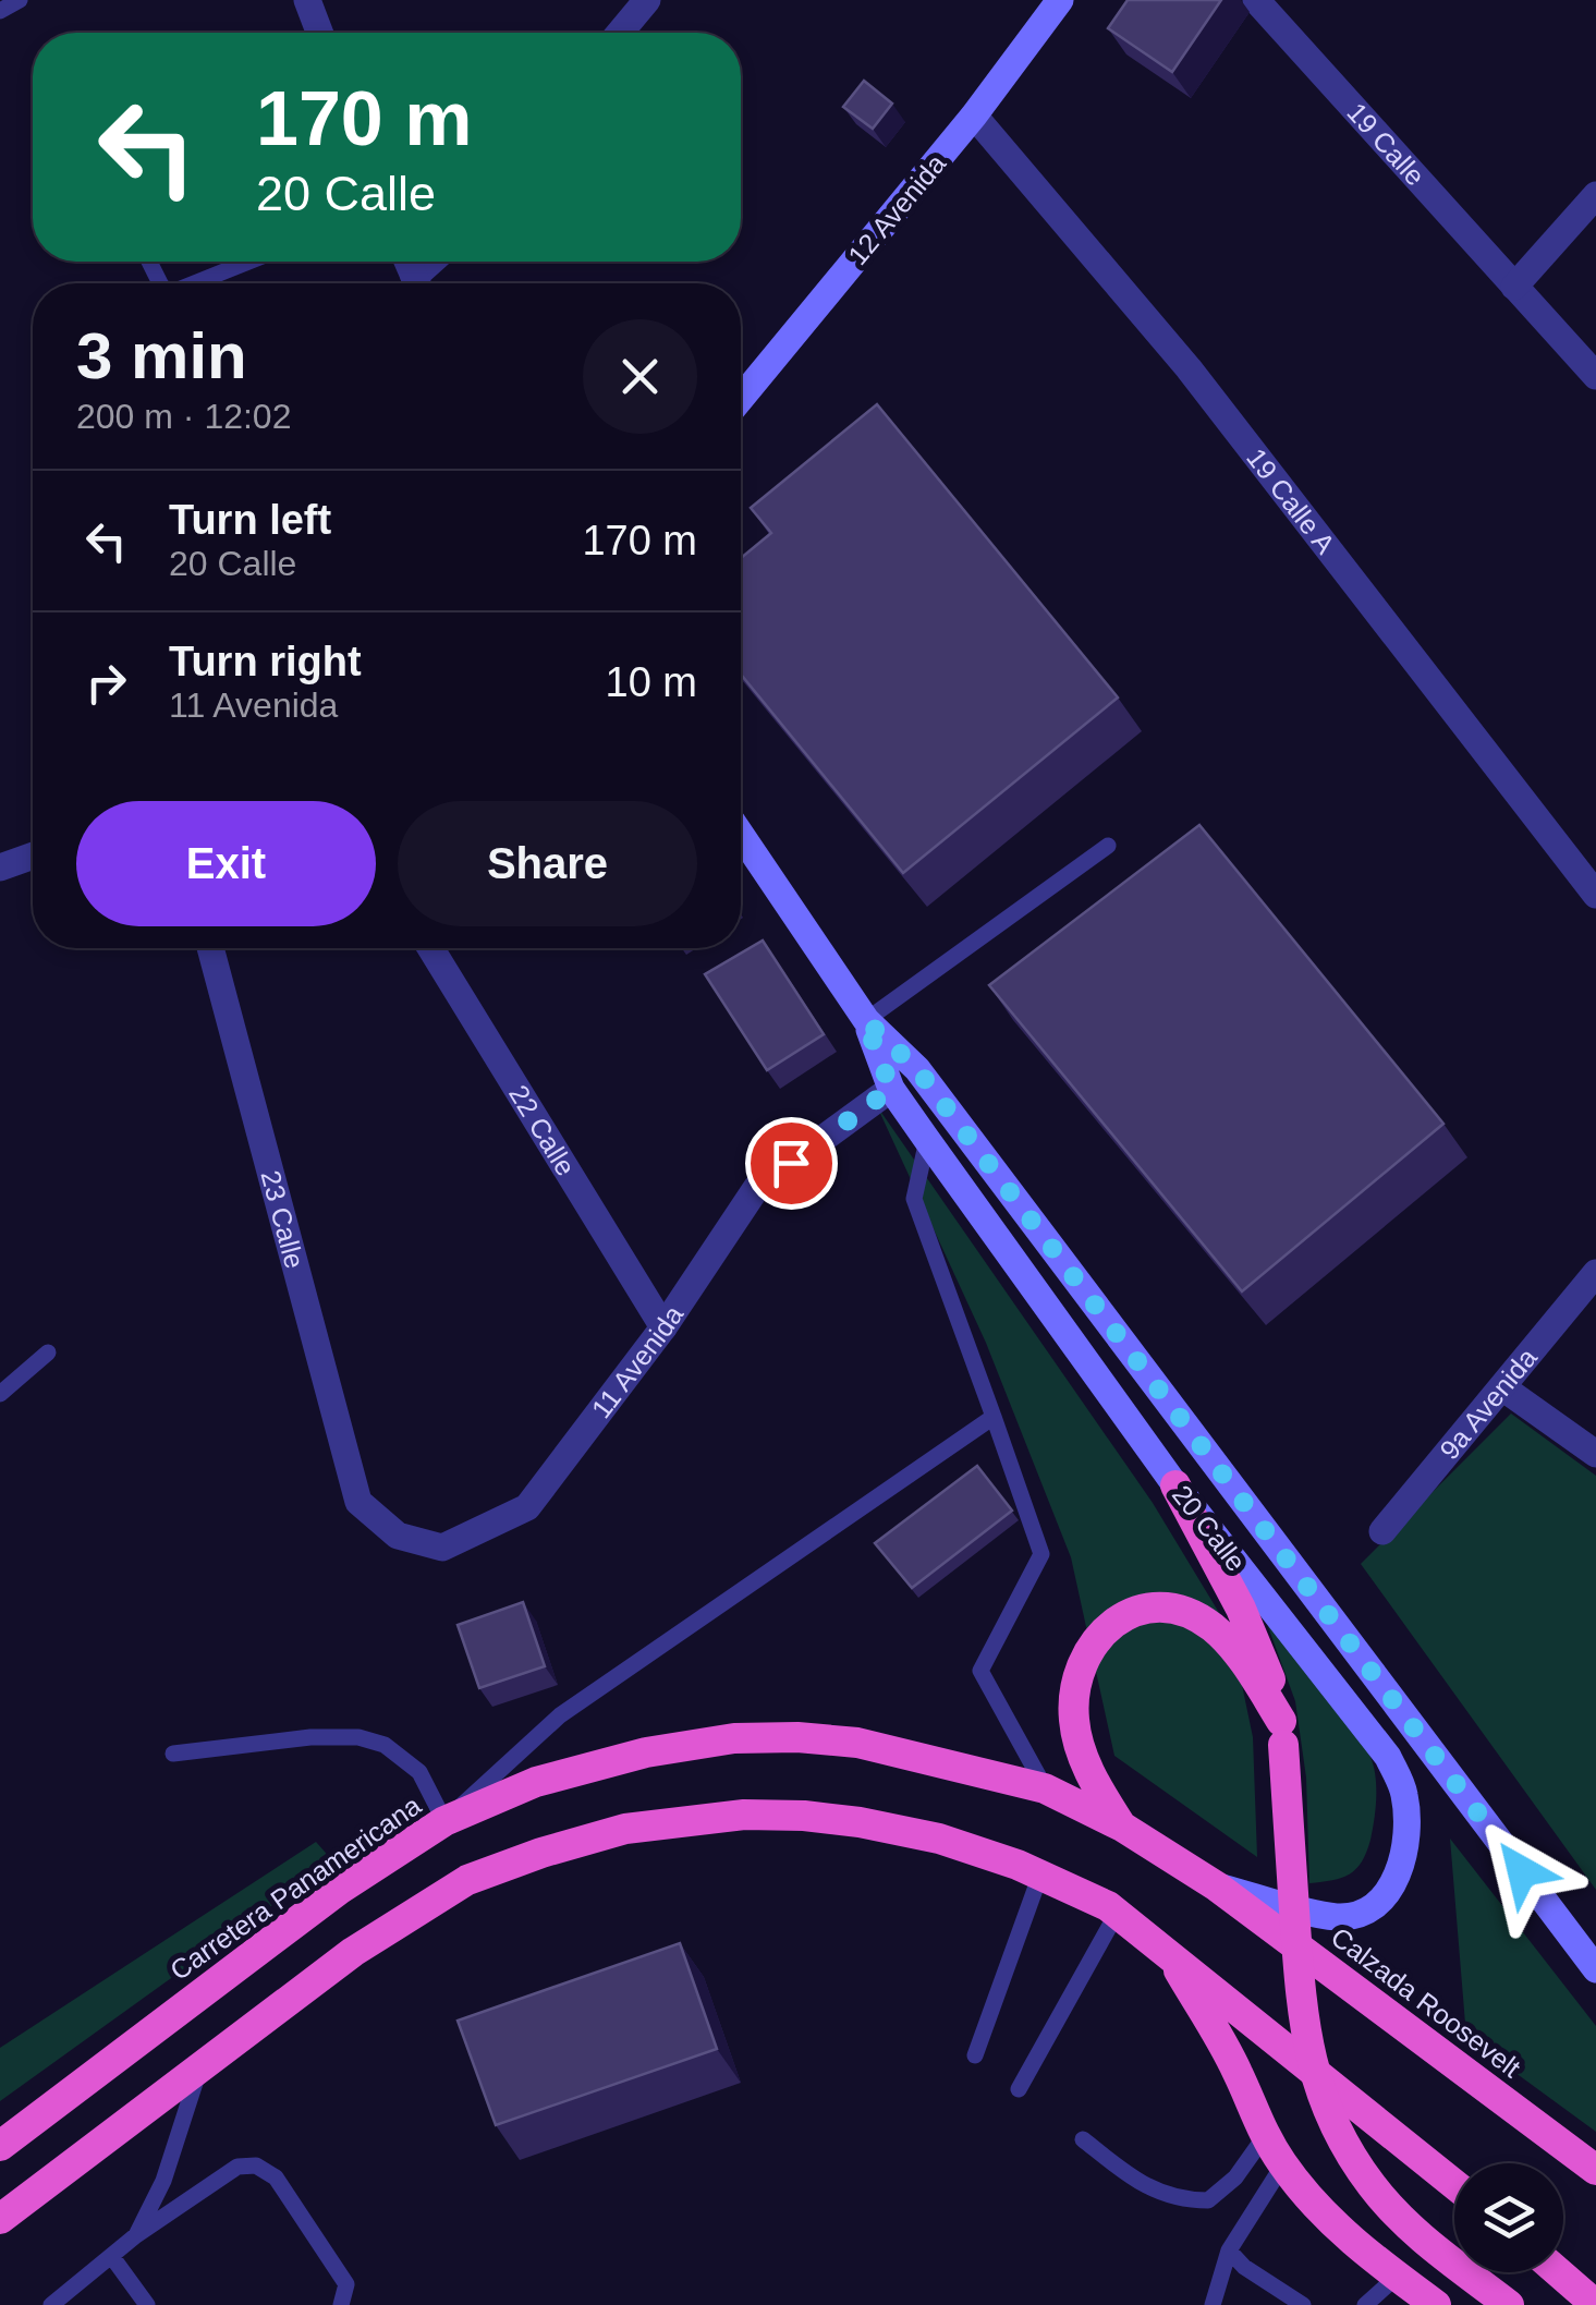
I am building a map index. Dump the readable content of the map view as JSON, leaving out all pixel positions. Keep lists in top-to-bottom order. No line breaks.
{"streets":{"highway":["Carretera Panamericana","Calzada Roosevelt"],"main road":["12 Avenida","20 Calle"],"street":["19 Calle","19 Calle A","22 Calle","23 Calle","11 Avenida","9a Avenida"]},"crossings":[["12 Avenida","19 Calle A"],["22 Calle","11 Avenida"],["23 Calle","11 Avenida"],["11 Avenida","20 Calle"],["20 Calle","Carretera Panamericana"],["20 Calle","Calzada Roosevelt"],["Carretera Panamericana","Calzada Roosevelt"]],"page":{"turn":["170 m","20 Calle"],"heading":["3 min","200 m · 12:02"],"list":[{"name":"Turn left","note":"20 Calle","value":"170 m"},{"name":"Turn right","note":"11 Avenida","value":"10 m"}],"buttons":["Exit","Share"]}}
